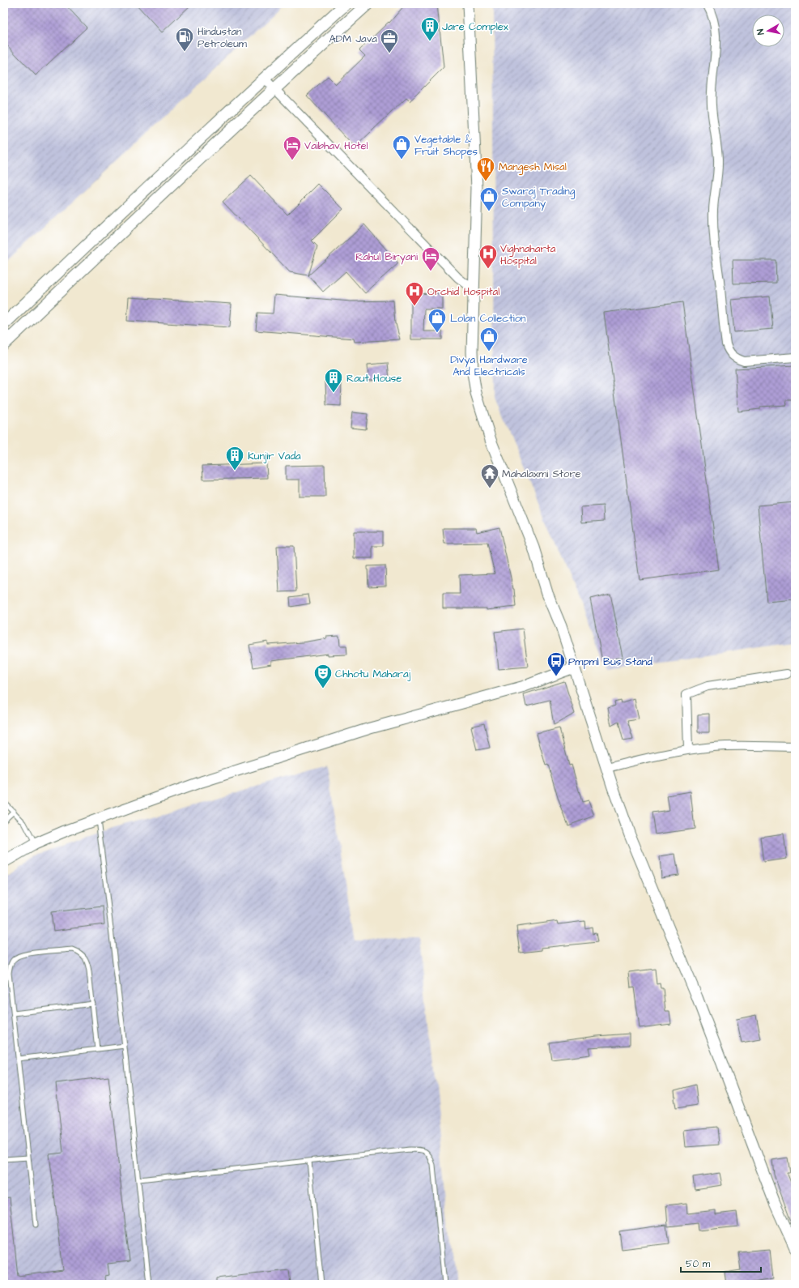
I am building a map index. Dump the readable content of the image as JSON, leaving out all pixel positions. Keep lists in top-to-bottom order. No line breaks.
{"places":{"building":["Jare Complex","Raut House","Kunjir Vada"],"fuel station":["Hindustan Petroleum"],"office":["ADM Java"],"shop":["Vegetable & Fruit Shopes","Swaraj Trading Company","Lolan Collection","Divya Hardware And Electricals"],"hotel":["Vaibhav Hotel","Rahul Biryani"],"restaurant":["Mangesh Misal"],"hospital":["Vighnaharta Hospital","Orchid Hospital"],"temple":["Mahalaxmi Store"],"bus stop":["Pmpml Bus Stand"],"theatre":["Chhotu Maharaj"]},"scale_bar":"50 m","north":"left"}
